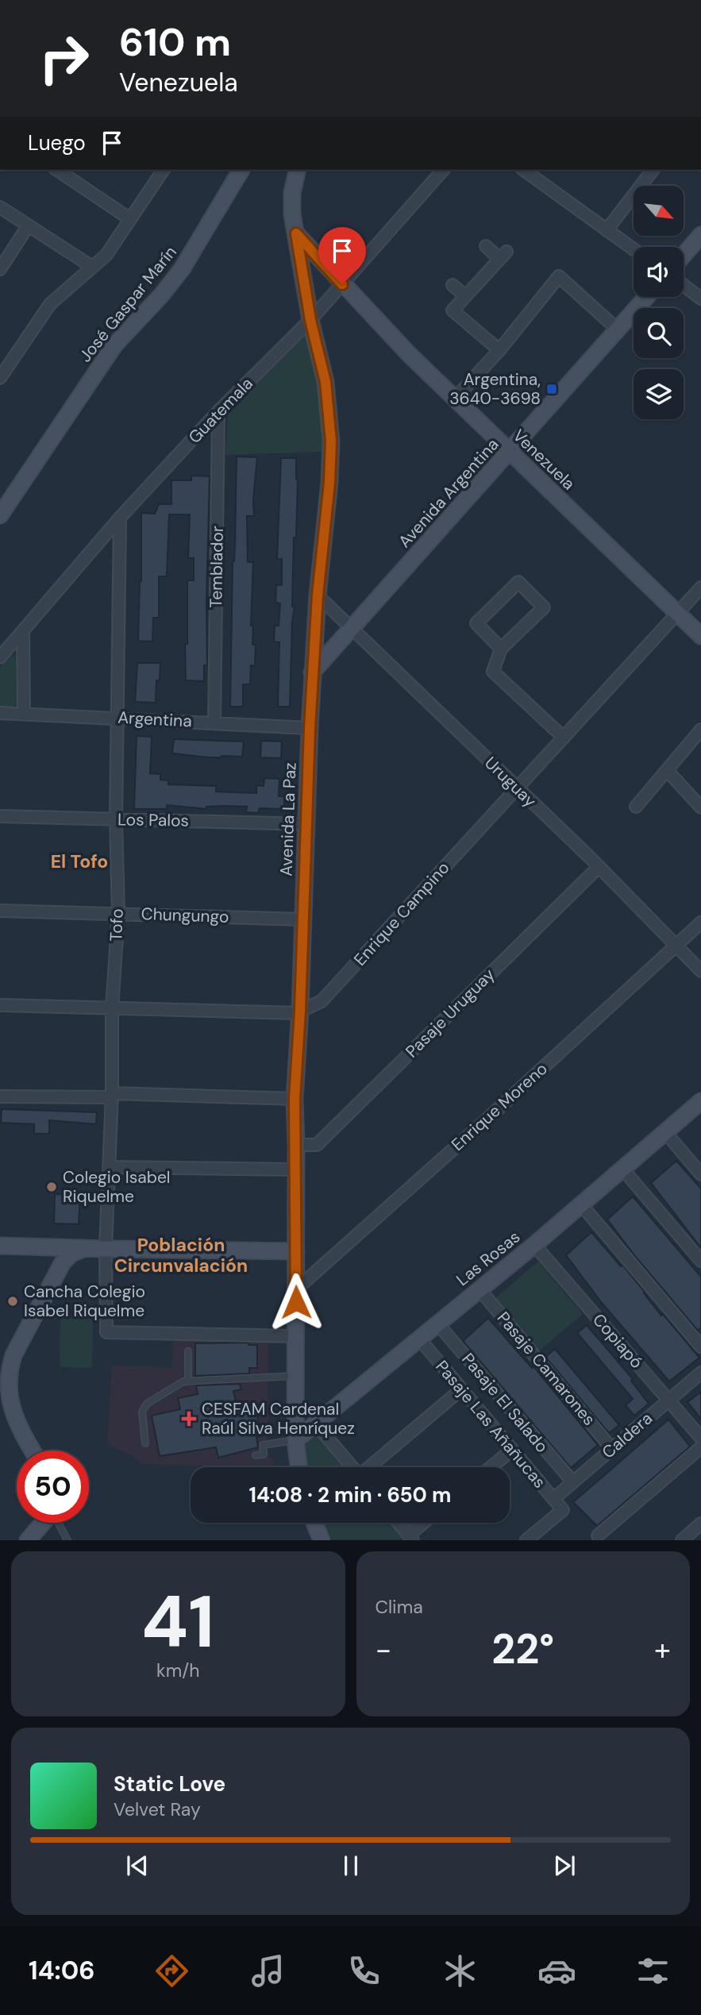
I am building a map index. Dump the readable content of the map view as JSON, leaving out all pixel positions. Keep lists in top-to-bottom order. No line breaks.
{"streets":{"street":["José Gaspar Marín","Guatemala","Venezuela","Avenida Argentina","Temblador","Argentina","Uruguay","Avenida La Paz","Los Palos","Enrique Campino","Chungungo","Tofo","Pasaje Uruguay","Enrique Moreno","Las Rosas","Copiapó","Pasaje Camarones","Pasaje El Salado","Pasaje Las Añañucas","Caldera"]},"crossings":[["Guatemala","Venezuela"],["Guatemala","Temblador"],["Guatemala","Avenida La Paz"],["Guatemala","Tofo"],["Venezuela","Avenida Argentina"],["Venezuela","Avenida La Paz"],["Venezuela","Enrique Campino"],["Avenida Argentina","Uruguay"],["Avenida Argentina","Avenida La Paz"],["Temblador","Argentina"],["Argentina","Avenida La Paz"],["Argentina","Tofo"],["Uruguay","Avenida La Paz"],["Uruguay","Enrique Campino"],["Uruguay","Pasaje Uruguay"],["Uruguay","Enrique Moreno"],["Avenida La Paz","Los Palos"],["Avenida La Paz","Enrique Campino"],["Avenida La Paz","Chungungo"],["Avenida La Paz","Tofo"],["Avenida La Paz","Pasaje Uruguay"],["Avenida La Paz","Enrique Moreno"],["Avenida La Paz","Las Rosas"],["Los Palos","Tofo"],["Enrique Campino","Tofo"],["Chungungo","Tofo"],["Las Rosas","Copiapó"],["Las Rosas","Pasaje Camarones"],["Las Rosas","Pasaje El Salado"],["Las Rosas","Pasaje Las Añañucas"],["Copiapó","Caldera"],["Pasaje Camarones","Caldera"],["Pasaje El Salado","Caldera"],["Pasaje Las Añañucas","Caldera"]],"districts":["El Tofo","Población Circunvalación"],"places":{"transit":["Argentina, 3640-3698"],"other":["Colegio Isabel Riquelme","Cancha Colegio Isabel Riquelme"],"health":["CESFAM Cardenal Raúl Silva Henríquez"]},"north":"bottom right","page":{"turn":["610 m","Venezuela"],"then":"Luego","limit":"50","trip":"14:08 · 2 min · 650 m","tile":[["41","km/h"],"Clima"],"heat":["−","22°","+"],"song":["Static Love","Velvet Ray"],"tabs":"14:06"}}
